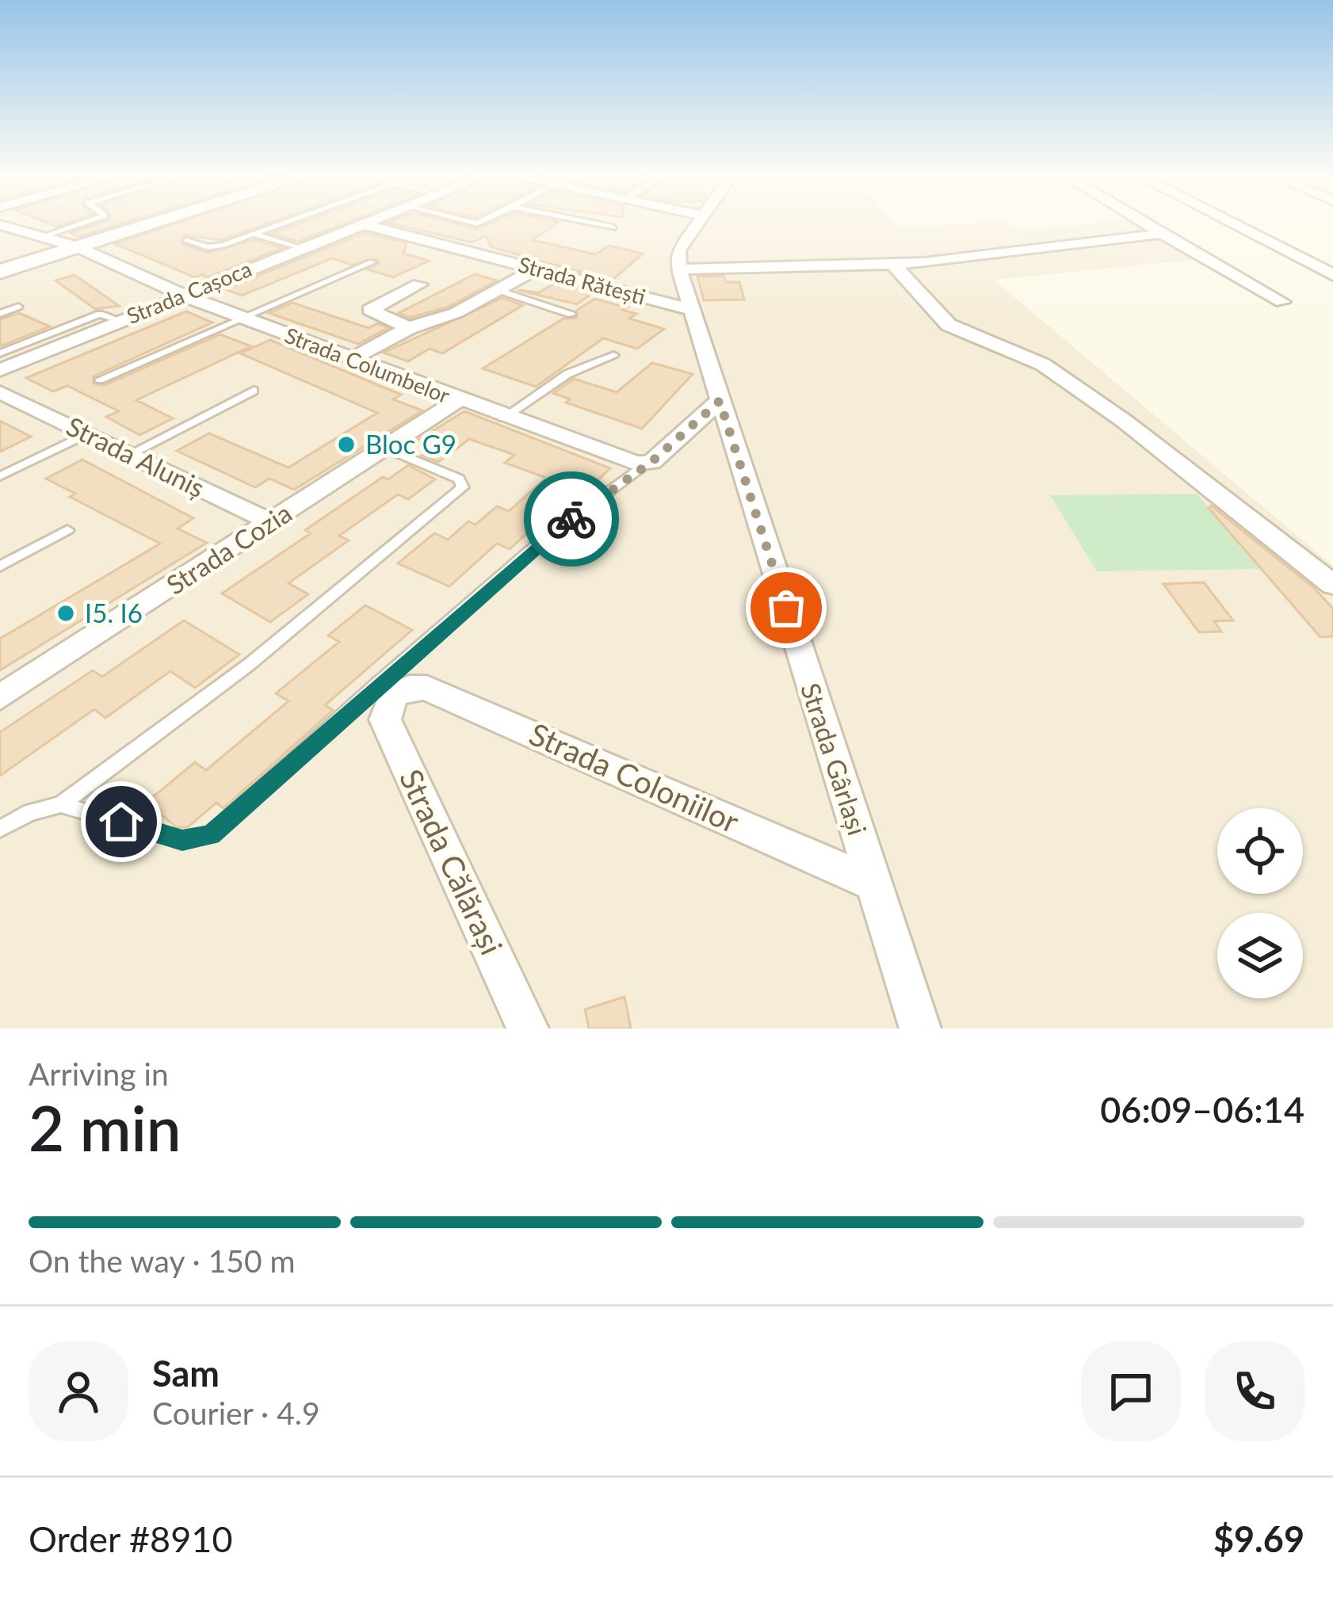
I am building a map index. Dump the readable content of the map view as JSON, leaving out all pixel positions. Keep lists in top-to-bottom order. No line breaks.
{"streets":{"street":["Strada Rătești","Strada Cașoca","Strada Columbelor","Strada Aluniș","Strada Cozia","Strada Gârlași","Strada Coloniilor","Strada Călărași"]},"crossings":[["Strada Rătești","Strada Cașoca"],["Strada Rătești","Strada Gârlași"],["Strada Cașoca","Strada Columbelor"],["Strada Columbelor","Strada Cozia"],["Strada Aluniș","Strada Cozia"],["Strada Gârlași","Strada Coloniilor"],["Strada Coloniilor","Strada Călărași"]],"places":["Bloc G9","I5. I6"],"page":{"heading":["2 min","Arriving in","06:09–06:14"],"panel":["Sam","Courier · 4.9","Order #8910","$9.69"],"bar":"On the way · 150 m"}}
